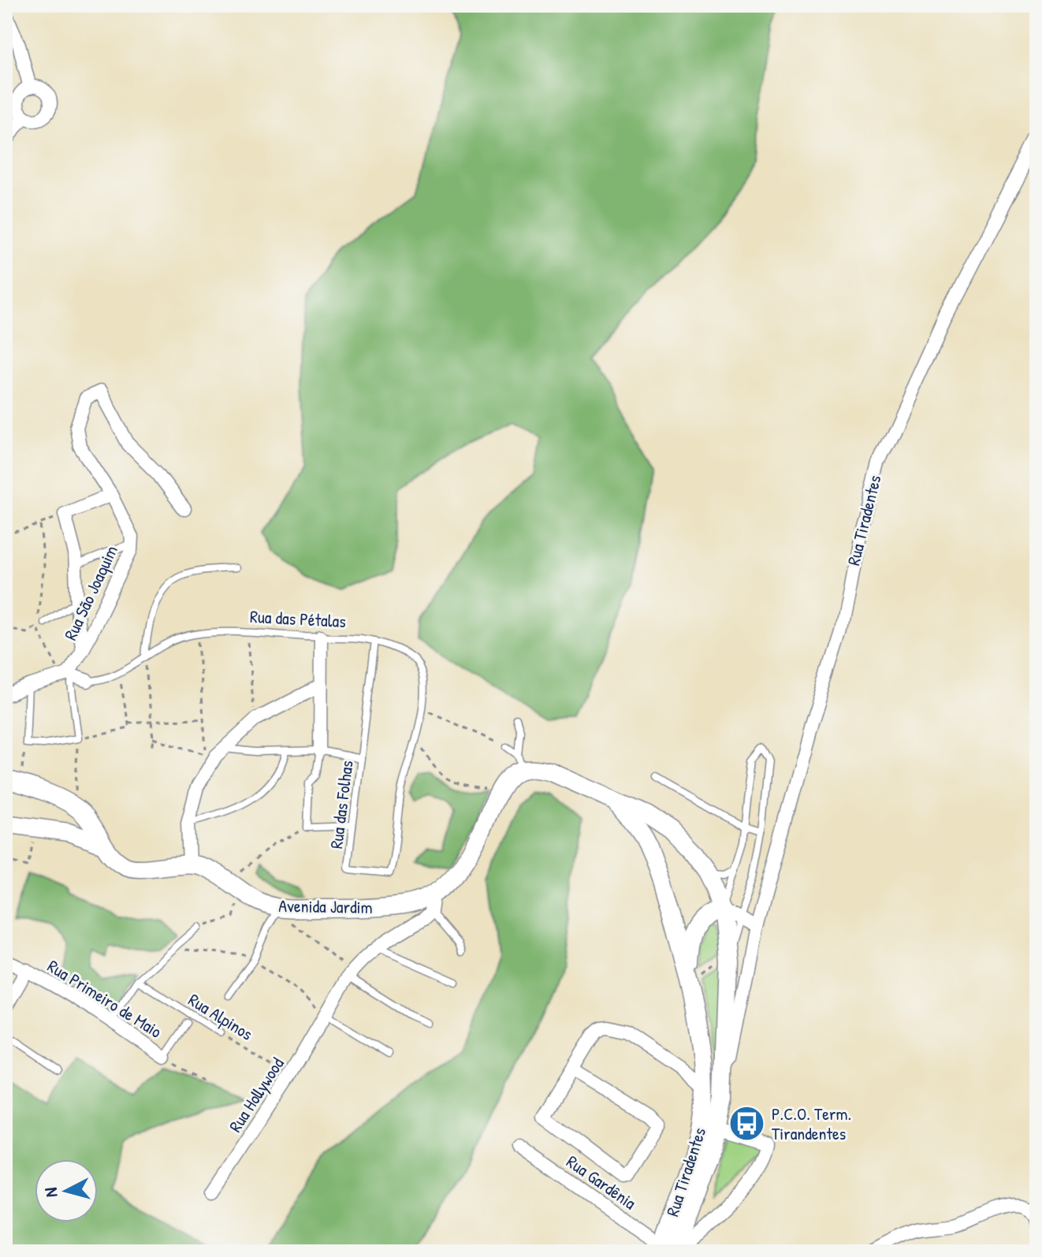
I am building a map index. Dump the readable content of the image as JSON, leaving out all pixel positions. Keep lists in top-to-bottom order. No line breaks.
{"streets":{"street":["Rua Tiradentes","Rua São Joaquim","Rua das Pétalas","Avenida Jardim","Rua Primeiro de Maio","Rua Hollywood","Rua Gardênia"],"lane":["Rua das Folhas","Rua Alpinos"]},"crossings":[["Rua Tiradentes","Rua Gardênia"],["Rua São Joaquim","Rua das Pétalas"],["Rua das Pétalas","Rua das Folhas"],["Avenida Jardim","Rua Hollywood"],["Rua Alpinos","Rua Hollywood"]],"places":{"bus stop":["P.C.O. Term. Tirandentes"]},"north":"left"}
